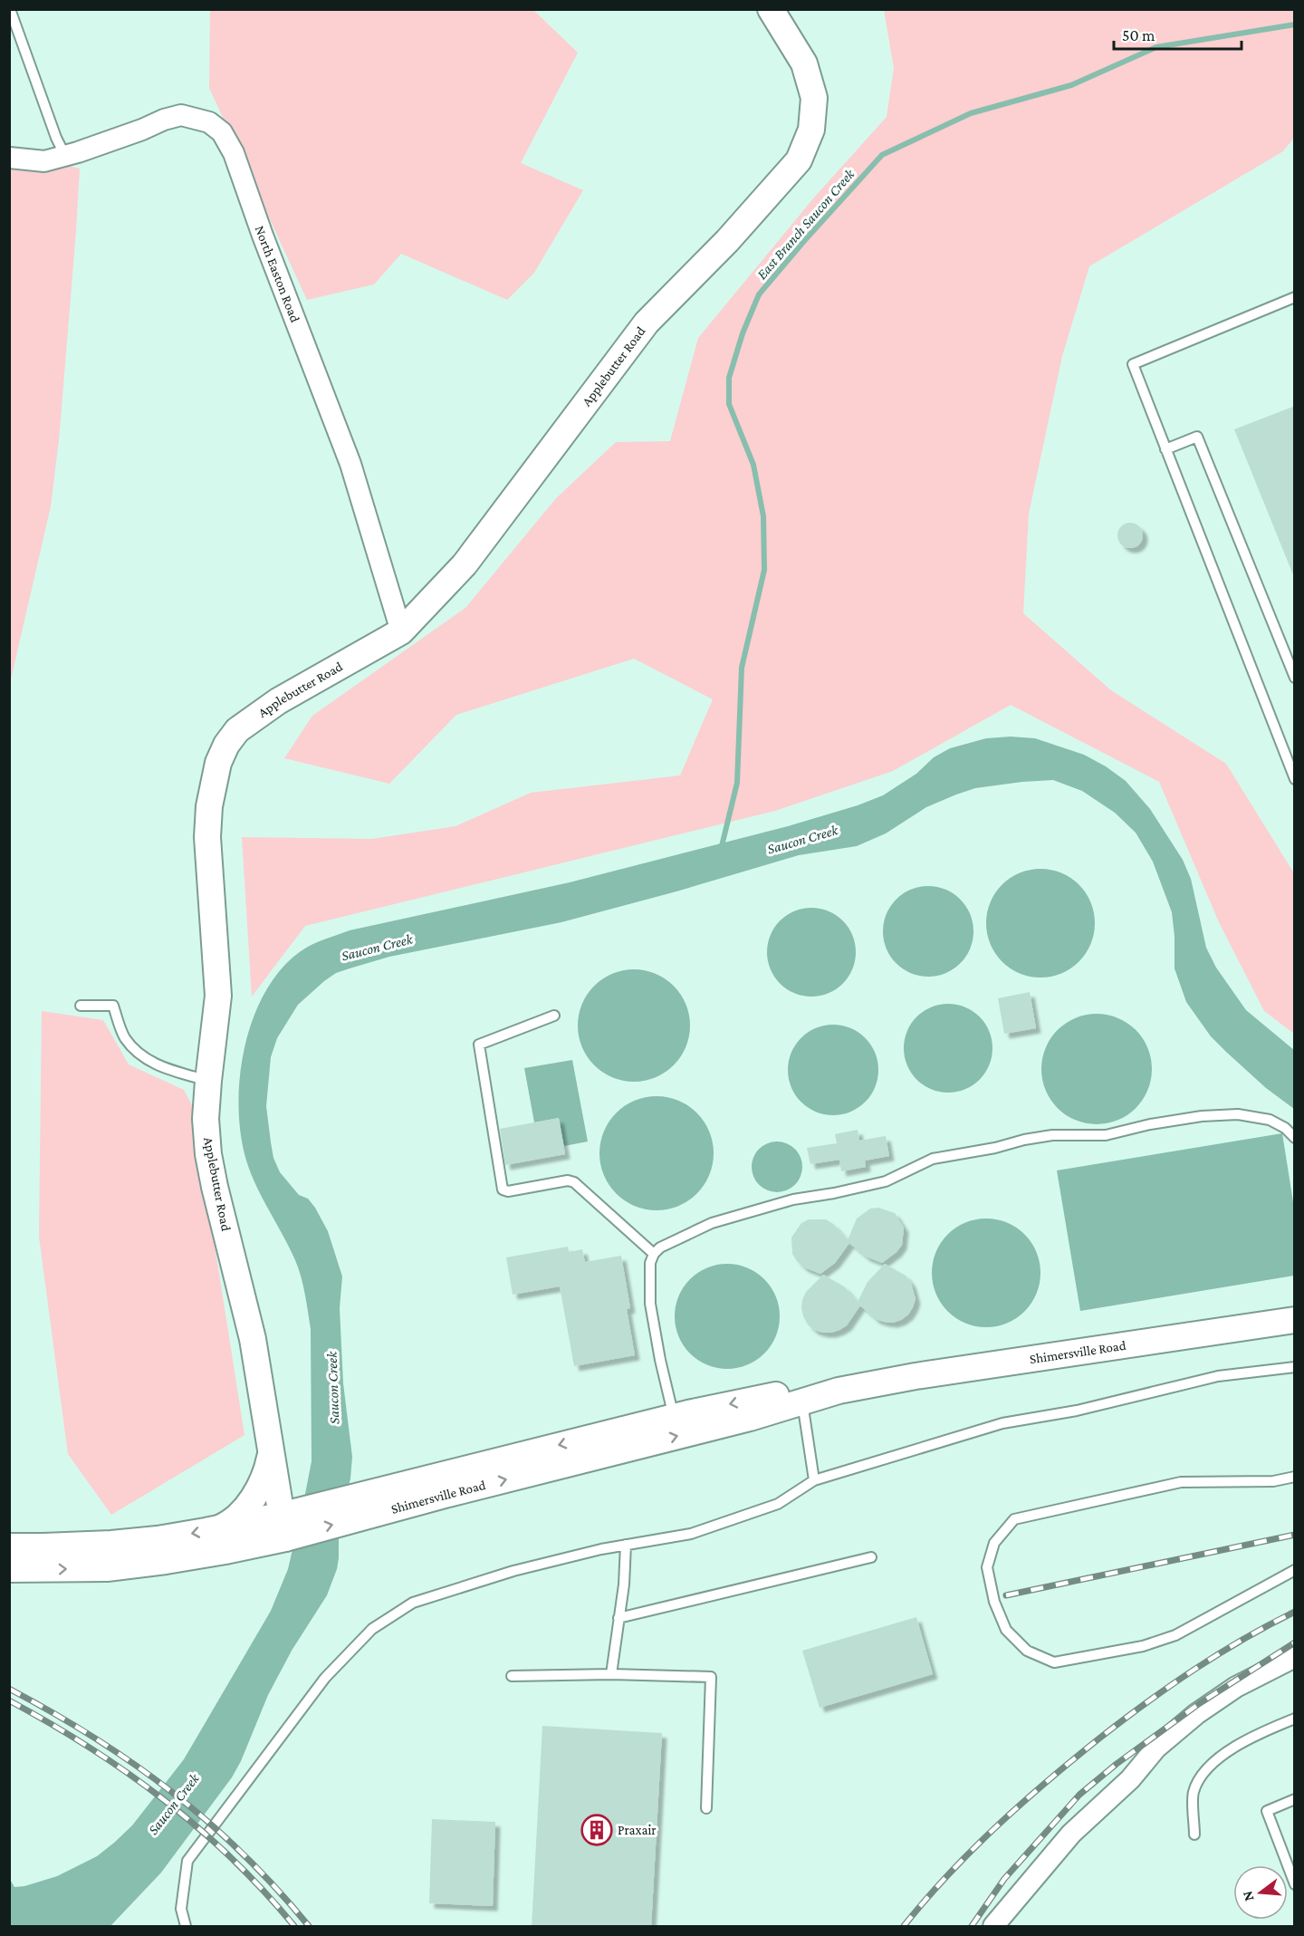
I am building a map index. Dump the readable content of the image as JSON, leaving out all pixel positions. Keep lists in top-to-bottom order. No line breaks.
{"streets":{"street":["North Easton Road","Applebutter Road","Shimersville Road"]},"crossings":[["North Easton Road","Applebutter Road"],["Applebutter Road","Shimersville Road"]],"water":["East Branch Saucon Creek","Saucon Creek"],"places":{"building":["Praxair"]},"scale_bar":"50 m","north":"left"}
